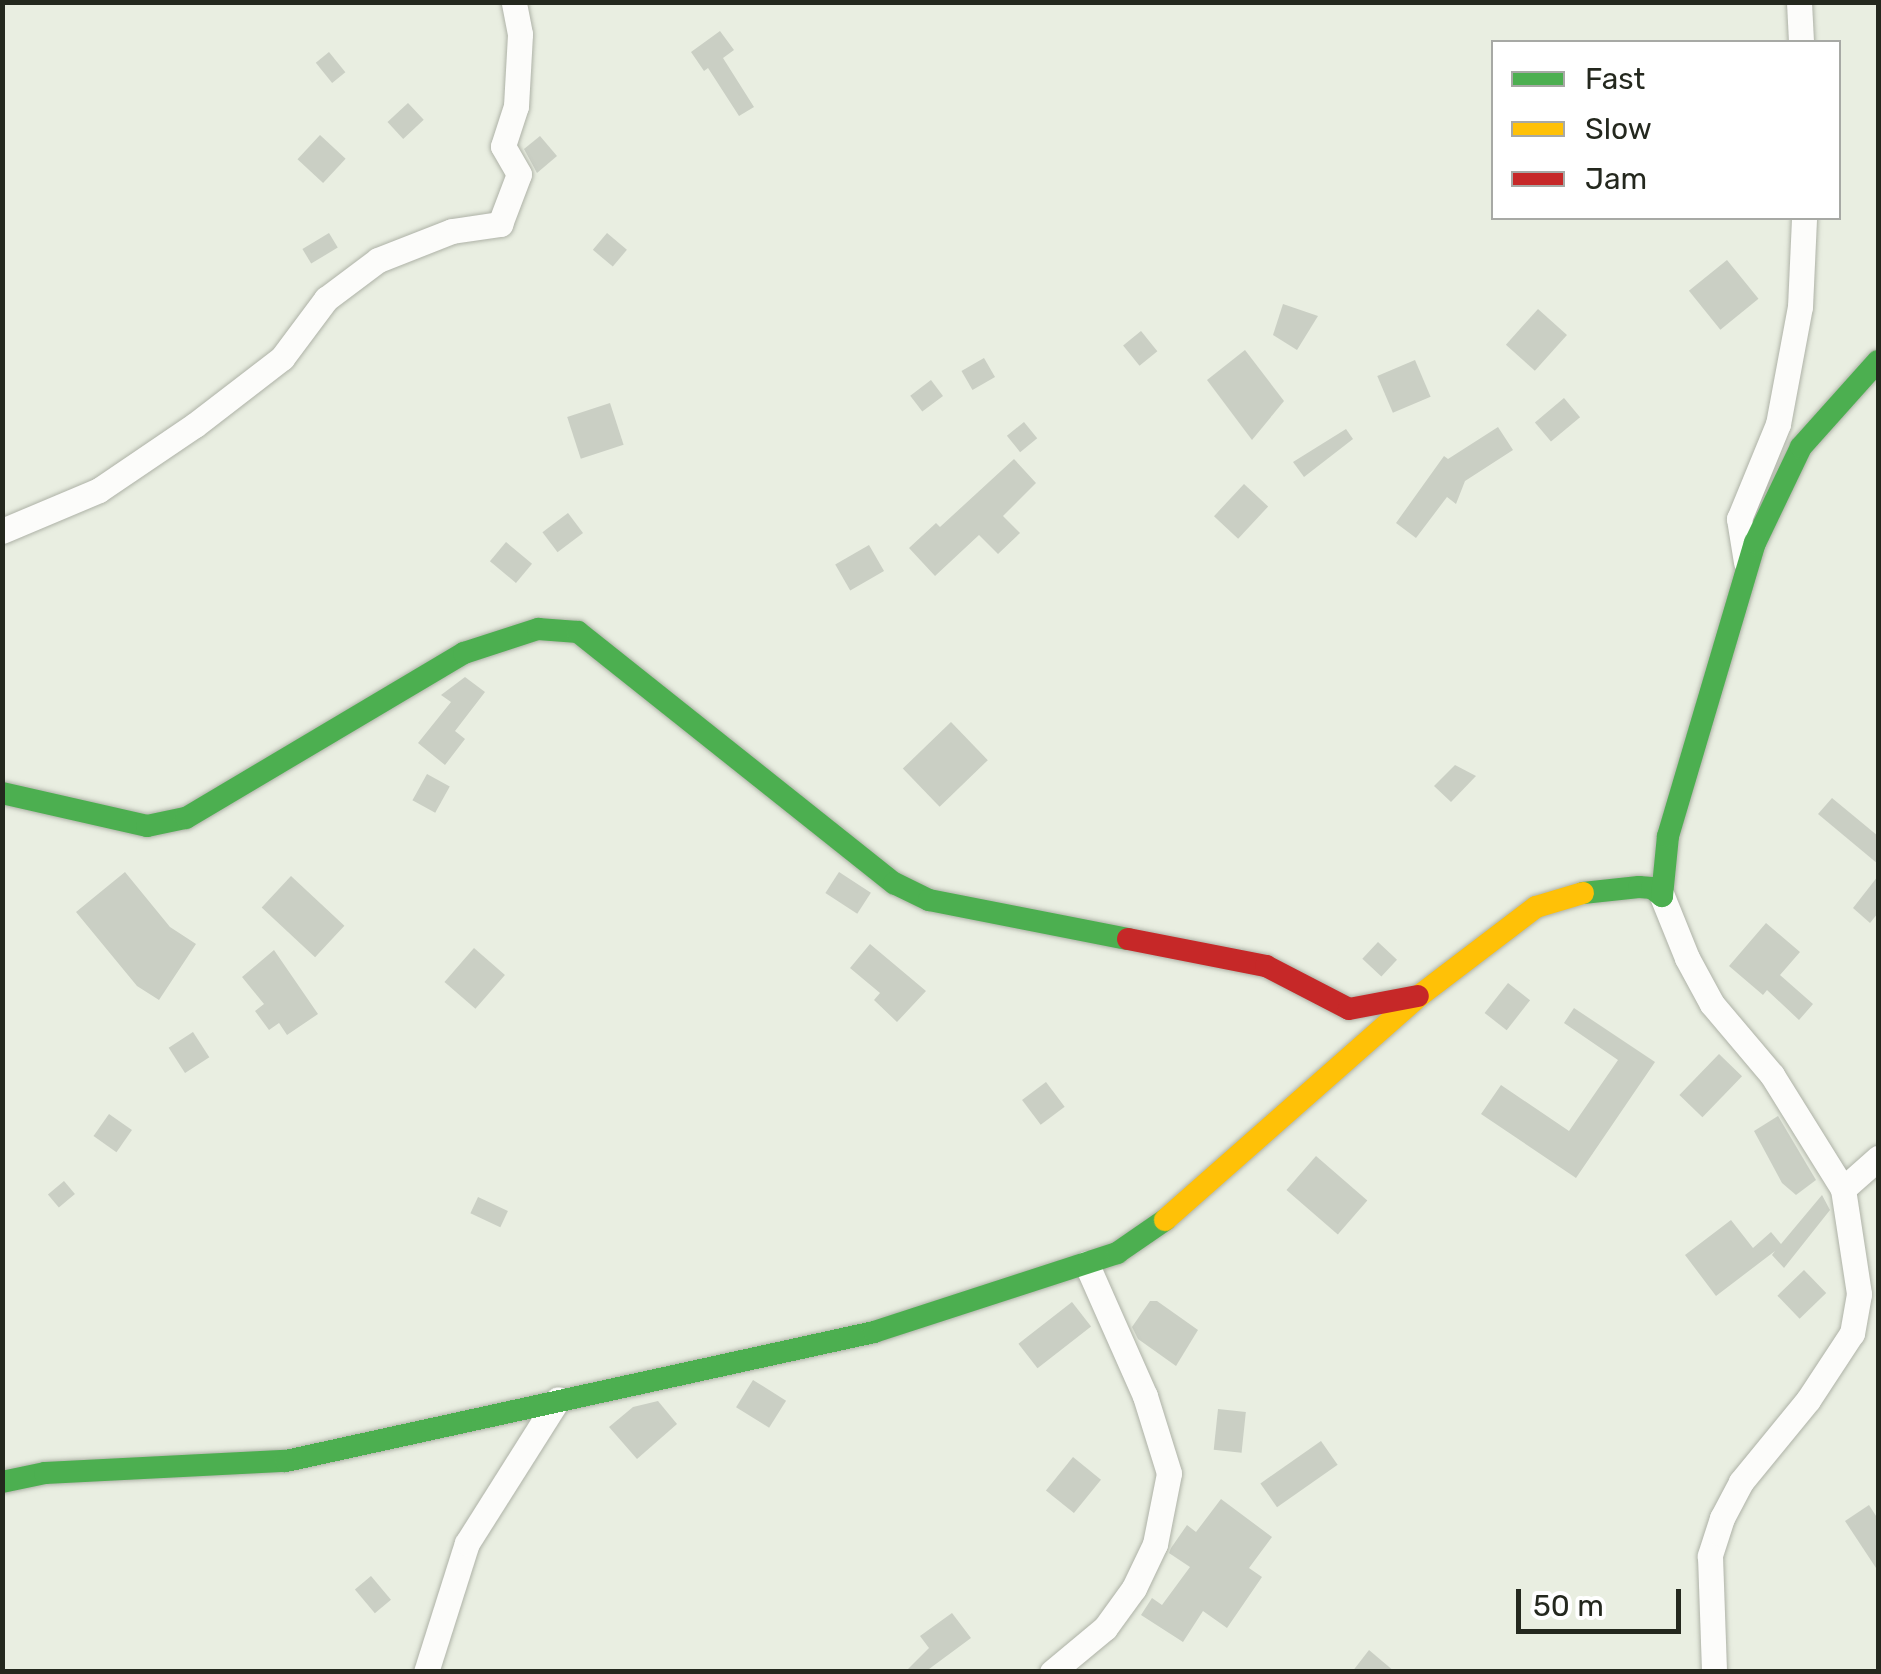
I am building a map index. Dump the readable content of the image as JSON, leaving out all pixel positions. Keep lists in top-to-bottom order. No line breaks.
{"legend":["Fast","Slow","Jam"],"scale_bar":"50 m"}
